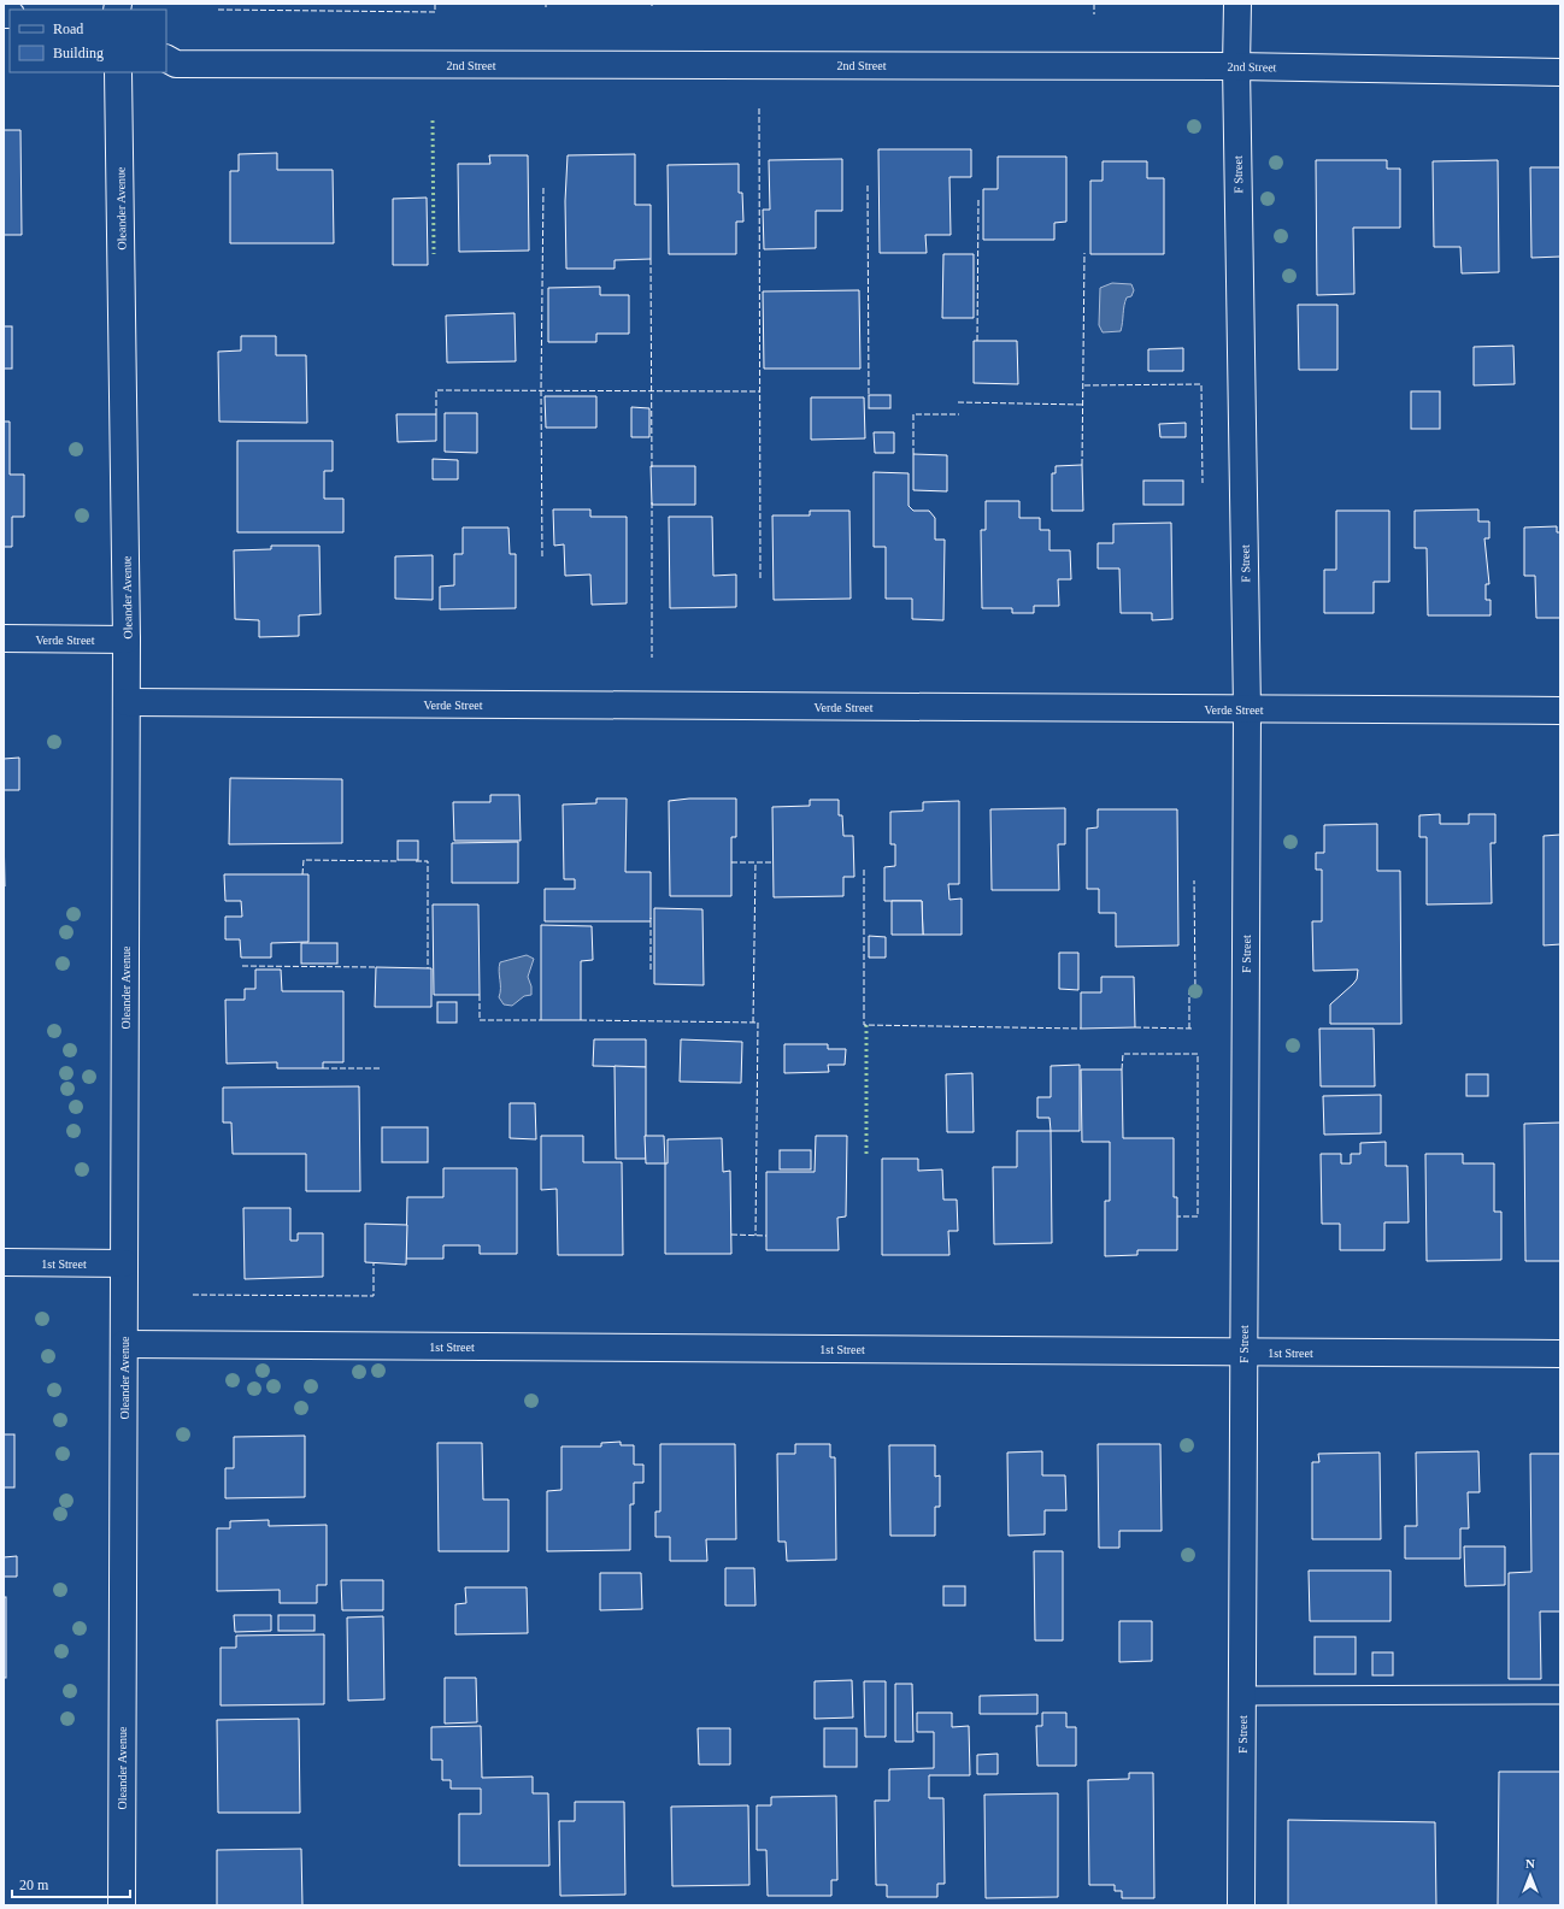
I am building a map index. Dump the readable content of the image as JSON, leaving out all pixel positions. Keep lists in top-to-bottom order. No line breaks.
{"streets":{"street":["2nd Street","F Street","Oleander Avenue","Verde Street","1st Street"]},"crossings":[["2nd Street","F Street"],["F Street","Verde Street"],["F Street","1st Street"],["Oleander Avenue","Verde Street"],["Oleander Avenue","1st Street"]],"legend":["Road","Building"],"scale_bar":"20 m","north":"top"}
